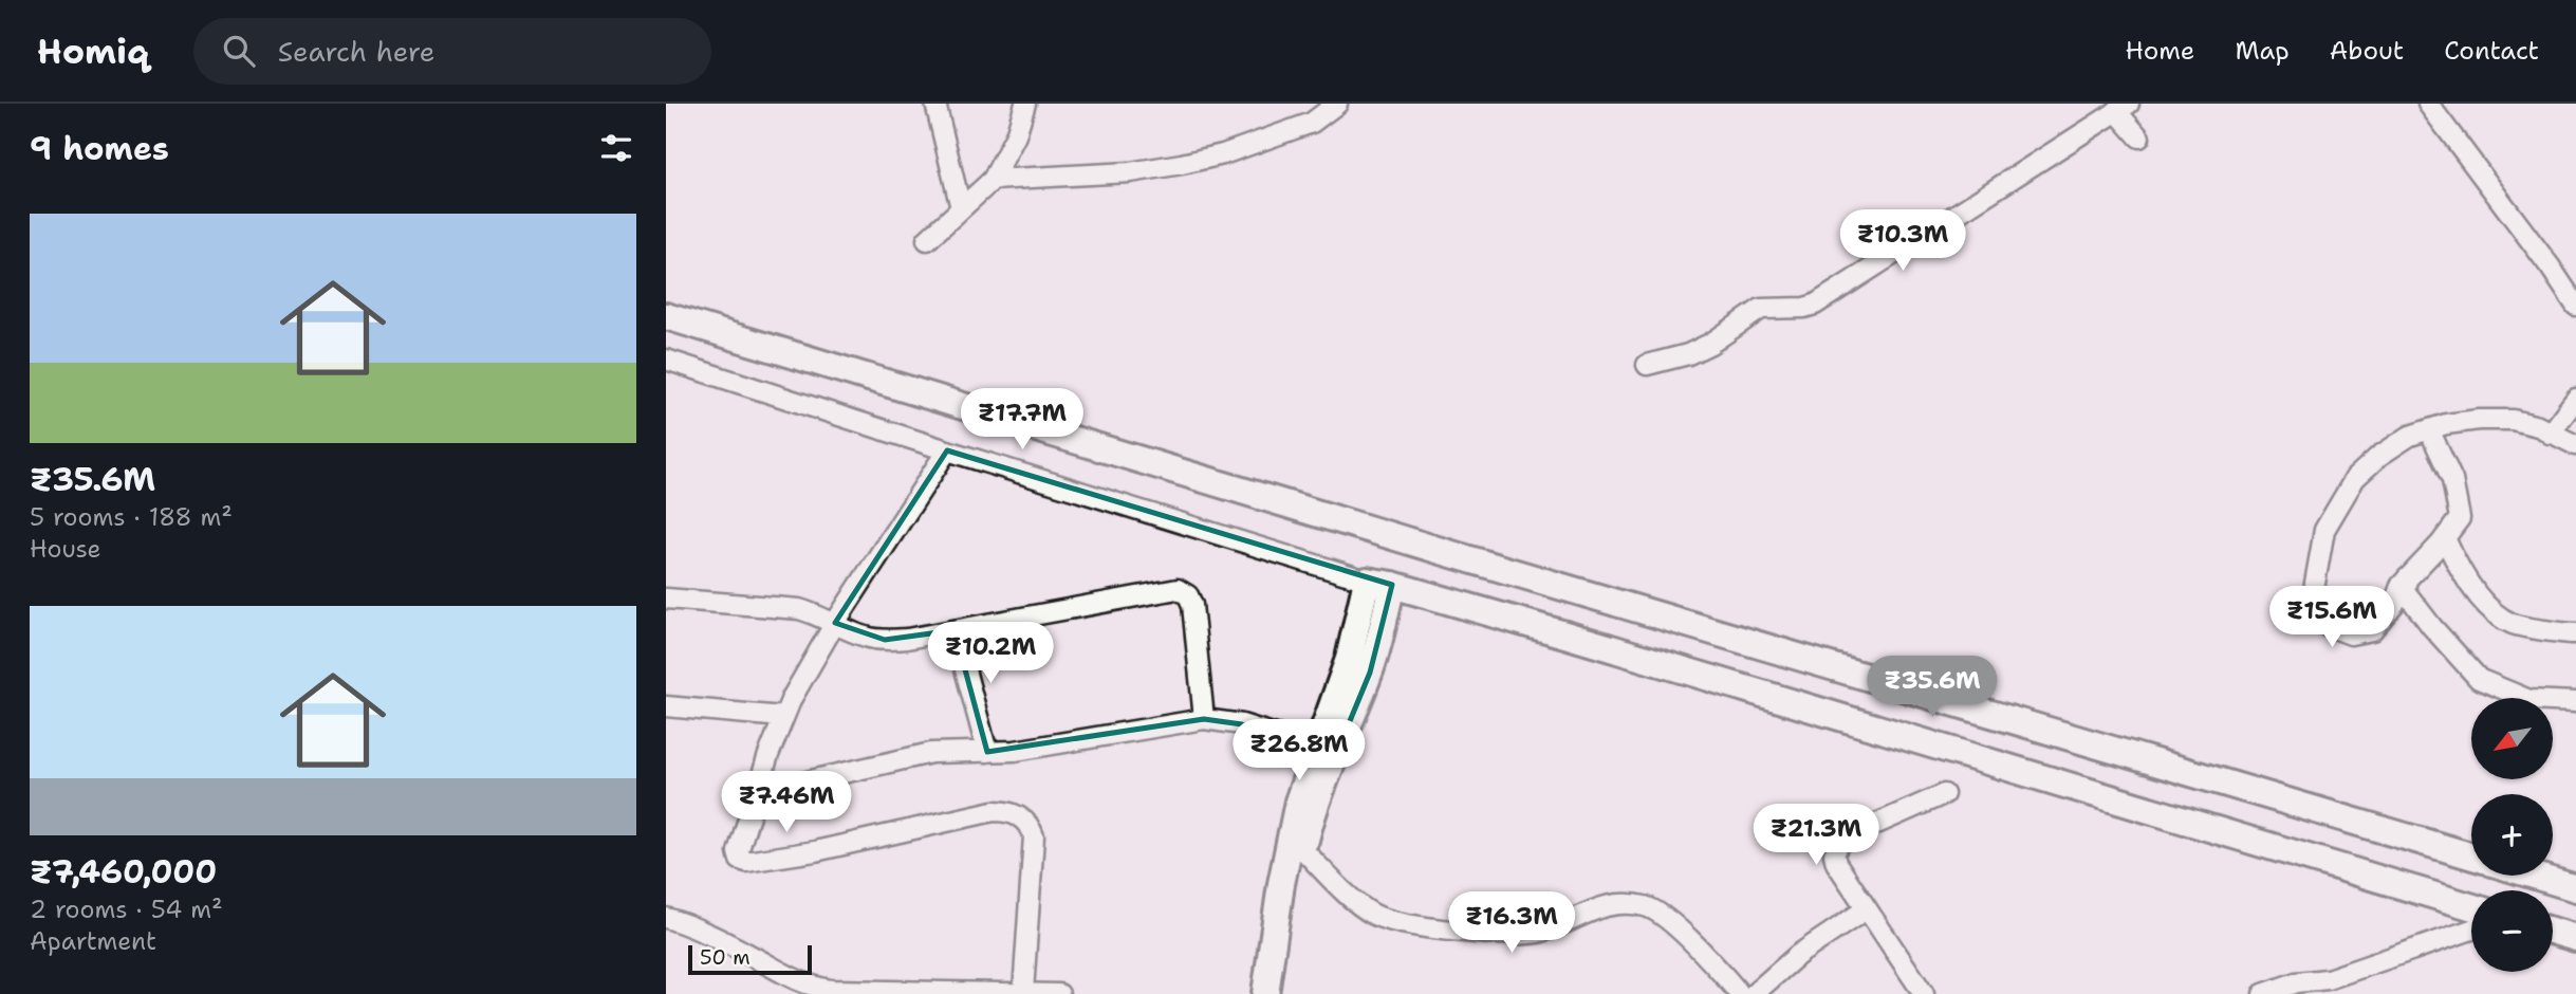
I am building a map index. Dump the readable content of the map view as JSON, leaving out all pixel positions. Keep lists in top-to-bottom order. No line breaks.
{"scale_bar":"50 m","north":"bottom left","page":{"header":"Homiq","search":"Search here","nav":["Home","Map","About","Contact"],"heading":"9 homes","list":[{"name":"₹35.6M","note":"5 rooms · 188 m² · House"},{"name":"₹7,460,000","note":"2 rooms · 54 m² · Apartment"}],"price":["₹10.3M","₹17.7M","₹15.6M","₹10.2M","₹35.6M","₹26.8M","₹7.46M","₹21.3M","₹16.3M"],"map_buttons":["+","−"],"scale":"50 m"}}
